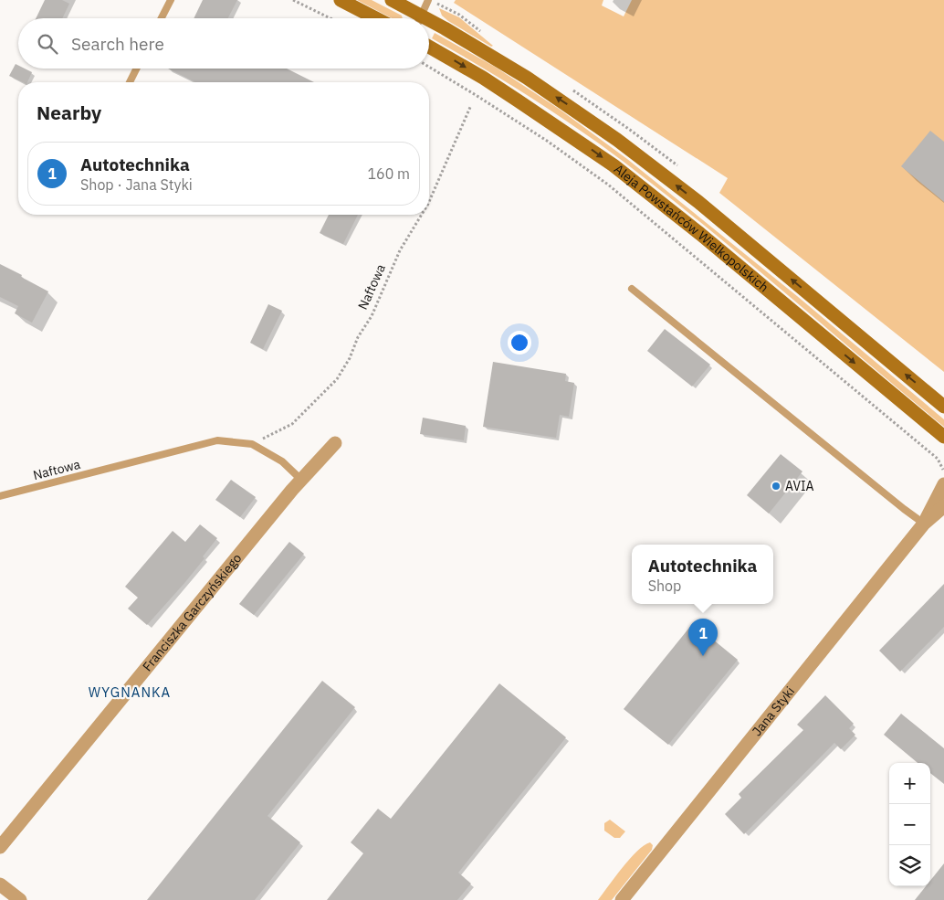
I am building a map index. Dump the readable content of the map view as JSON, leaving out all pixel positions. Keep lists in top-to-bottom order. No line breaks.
{"streets":{"main road":["Aleja Powstańców Wielkopolskich"],"street":["Franciszka Garczyńskiego","Jana Styki"],"lane":["Naftowa"]},"crossings":[["Naftowa","Franciszka Garczyńskiego"]],"districts":["WYGNANKA"],"places":["AVIA"],"page":{"search":"Search here","heading":"Nearby","list":[{"mark":"1","name":"Autotechnika","note":"Shop · Jana Styki","value":"160 m"}],"popup":["Autotechnika","Shop"],"pins":"1","map_buttons":["+","−"]}}
